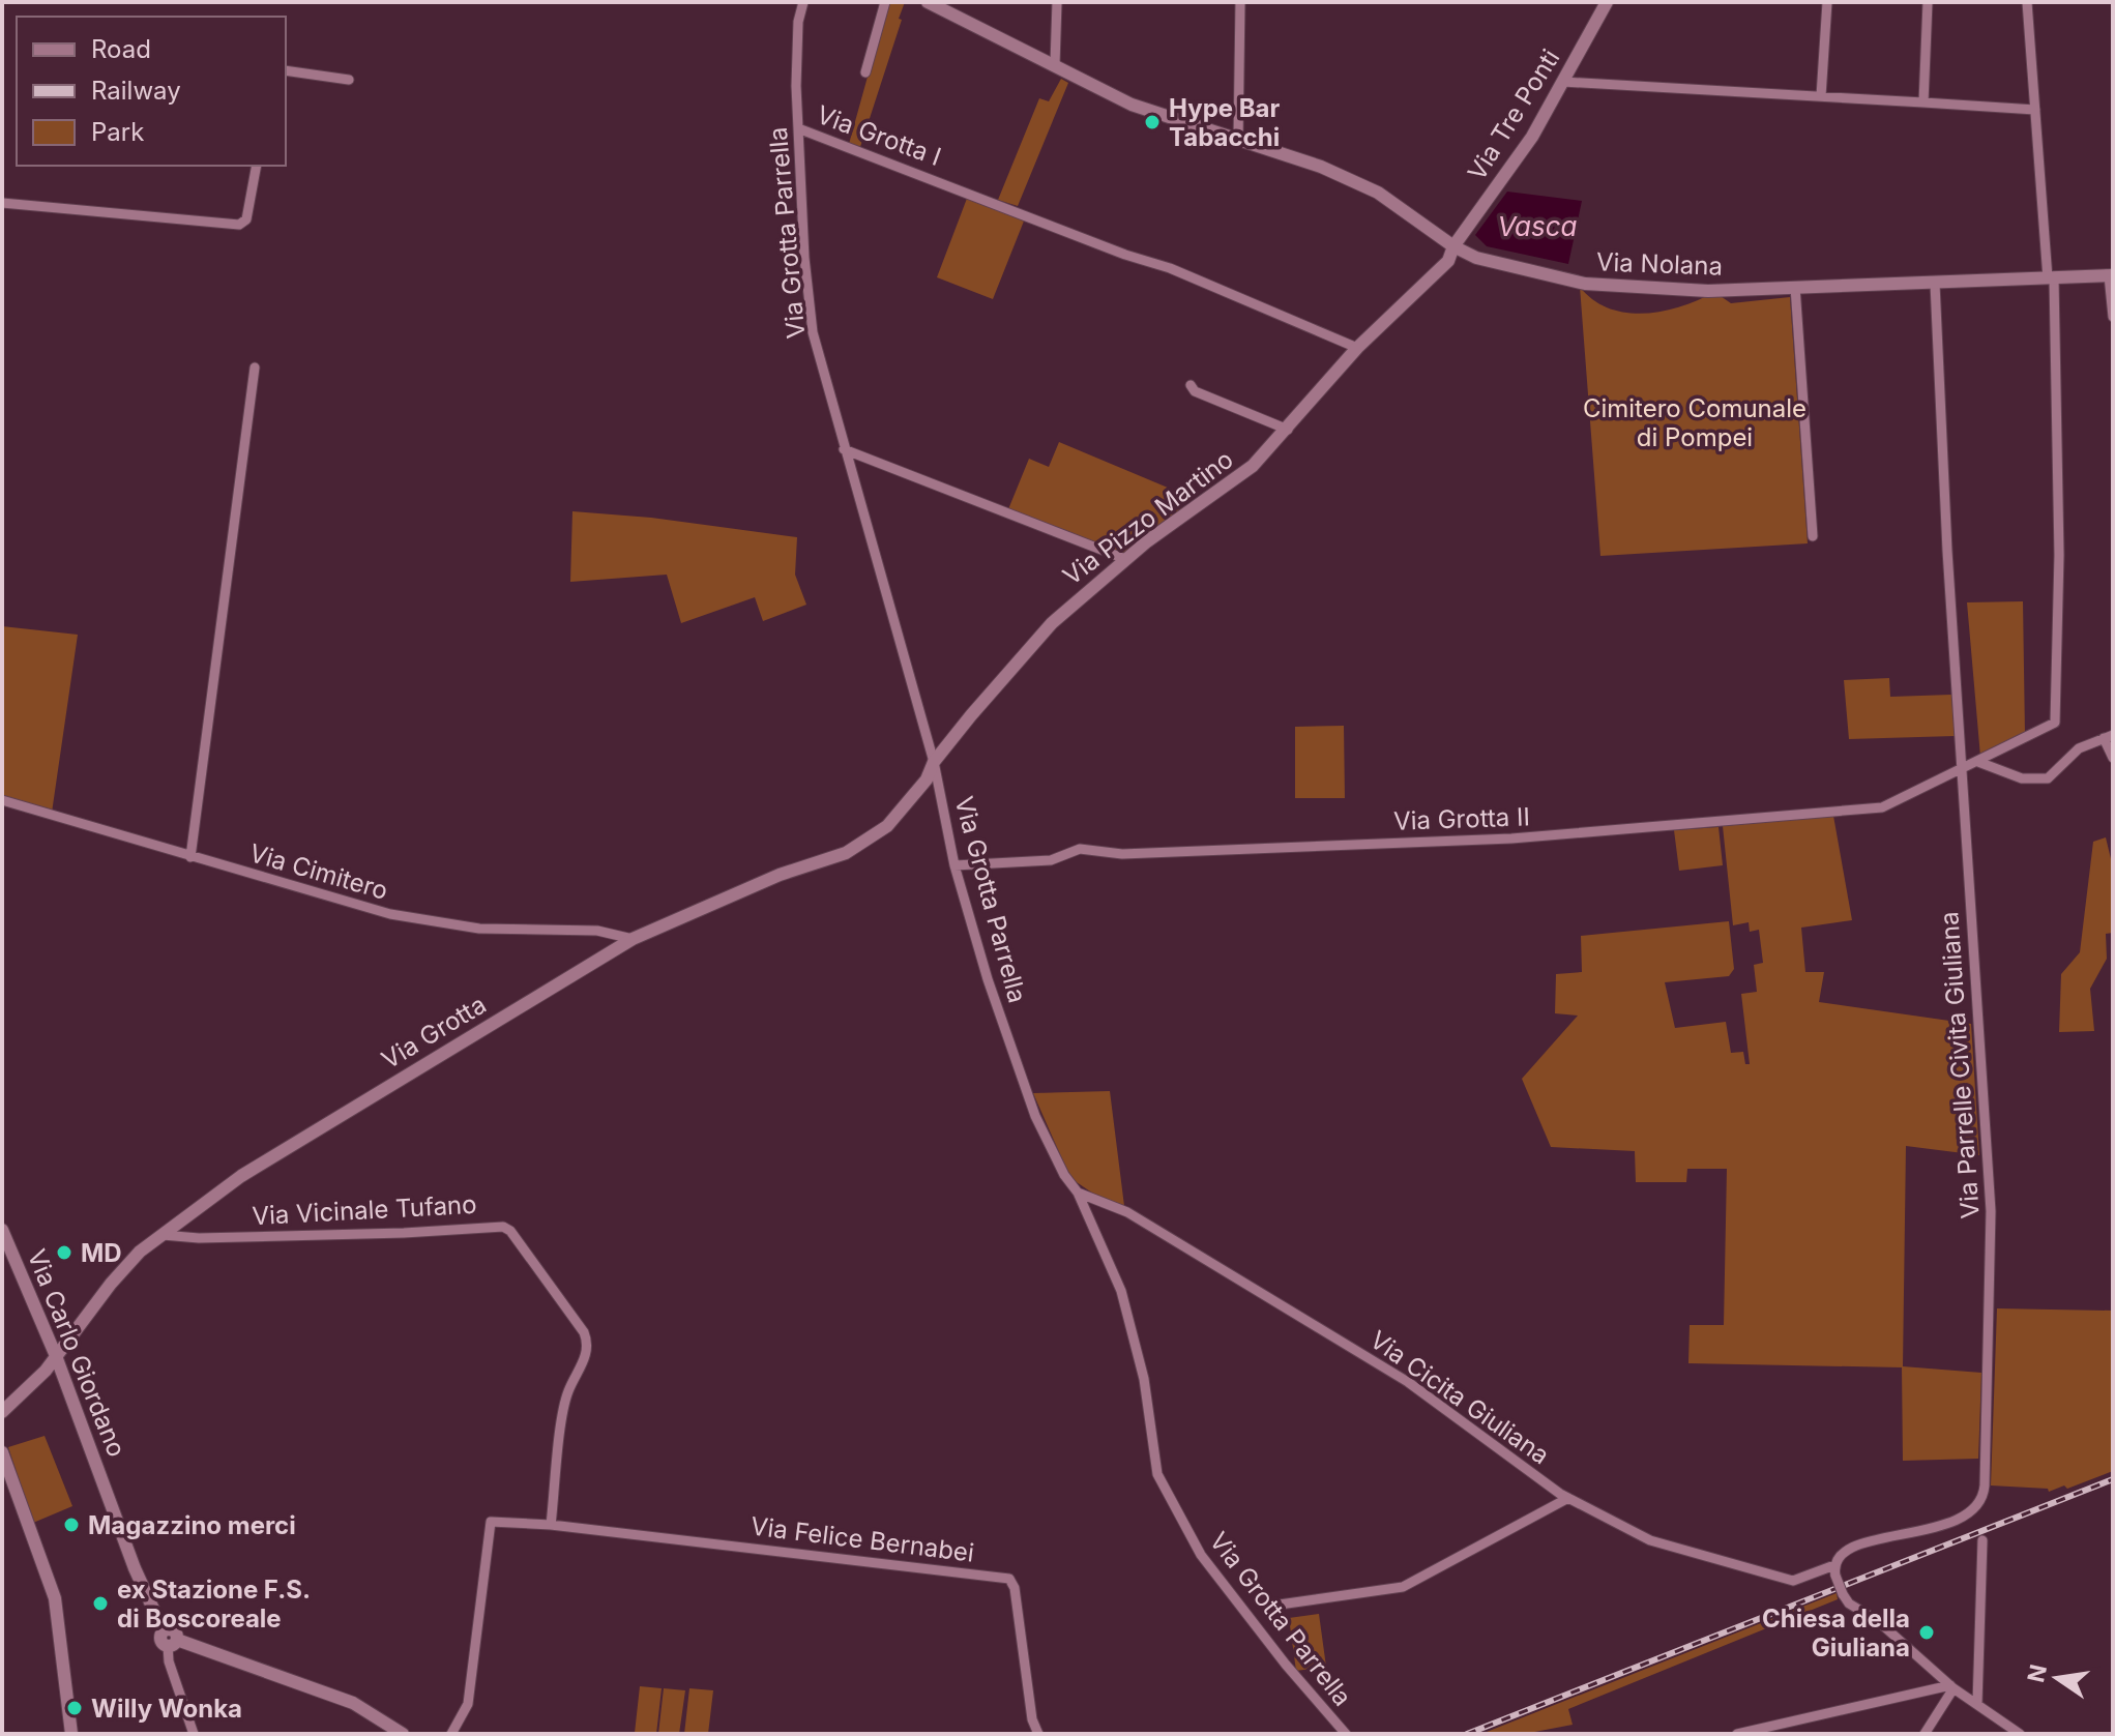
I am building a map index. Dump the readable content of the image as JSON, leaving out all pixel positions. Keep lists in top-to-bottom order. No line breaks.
{"streets":{"street":["Via Tre Ponti","Via Grotta I","Via Grotta Parrella","Via Nolana","Via Pizzo Martino","Via Grotta II","Via Cimitero","Via Grotta","Via Parrelle Civita Giuliana","Via Vicinale Tufano","Via Carlo Giordano","Via Cicita Giuliana","Via Felice Bernabei"]},"crossings":[["Via Tre Ponti","Via Nolana"],["Via Tre Ponti","Via Pizzo Martino"],["Via Grotta I","Via Grotta Parrella"],["Via Grotta I","Via Pizzo Martino"],["Via Grotta Parrella","Via Pizzo Martino"],["Via Grotta Parrella","Via Grotta II"],["Via Grotta Parrella","Via Grotta"],["Via Grotta Parrella","Via Cicita Giuliana"],["Via Nolana","Via Pizzo Martino"],["Via Nolana","Via Grotta II"],["Via Nolana","Via Parrelle Civita Giuliana"],["Via Pizzo Martino","Via Grotta"],["Via Grotta II","Via Parrelle Civita Giuliana"],["Via Cimitero","Via Grotta"],["Via Grotta","Via Vicinale Tufano"],["Via Grotta","Via Carlo Giordano"],["Via Parrelle Civita Giuliana","Via Cicita Giuliana"],["Via Vicinale Tufano","Via Felice Bernabei"]],"water":["Vasca"],"parks":["Cimitero Comunale di Pompei"],"places":["Hype Bar Tabacchi","MD","Magazzino merci","ex Stazione F.S. di Boscoreale","Chiesa della Giuliana","Willy Wonka"],"legend":["Road","Railway","Park"],"north":"left"}
